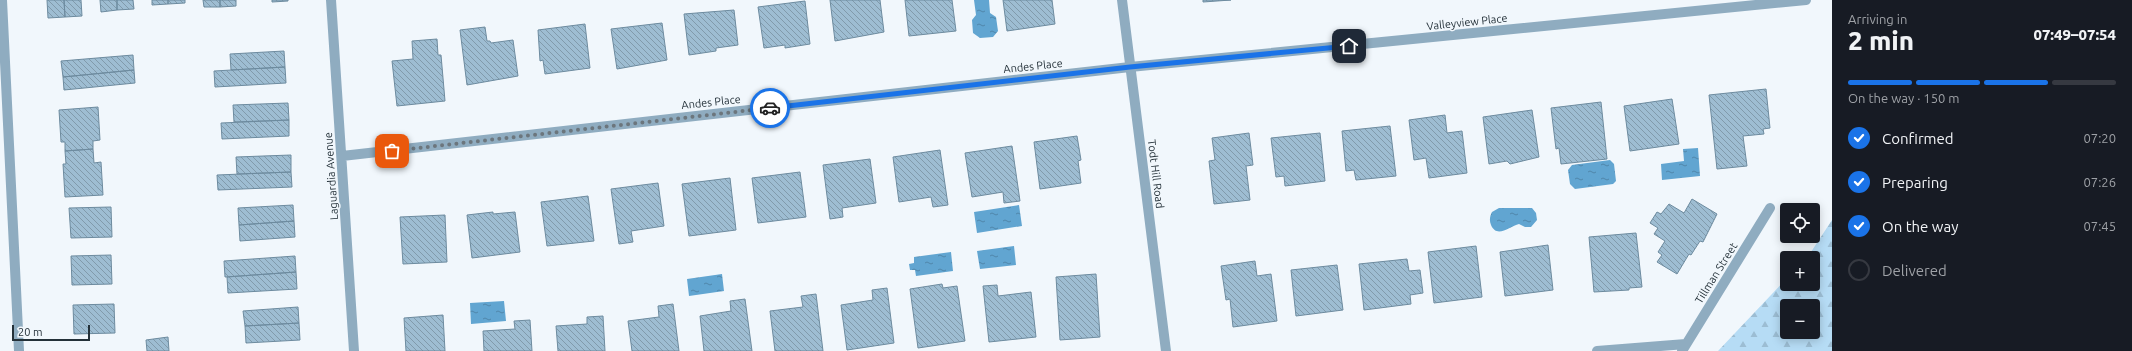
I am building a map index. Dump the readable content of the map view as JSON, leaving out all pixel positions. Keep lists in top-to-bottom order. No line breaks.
{"streets":{"street":["Valleyview Place","Andes Place","Todt Hill Road","Laguardia Avenue","Tillman Street"]},"crossings":[["Valleyview Place","Andes Place"],["Valleyview Place","Todt Hill Road"],["Andes Place","Todt Hill Road"],["Andes Place","Laguardia Avenue"]],"scale_bar":"20 m","page":{"heading":["2 min","Arriving in","07:49–07:54"],"bar":"On the way · 150 m","list":[["Confirmed","07:20"],["Preparing","07:26"],["On the way","07:45"],"Delivered"],"map_buttons":["+","−"],"scale":"20 m"}}
